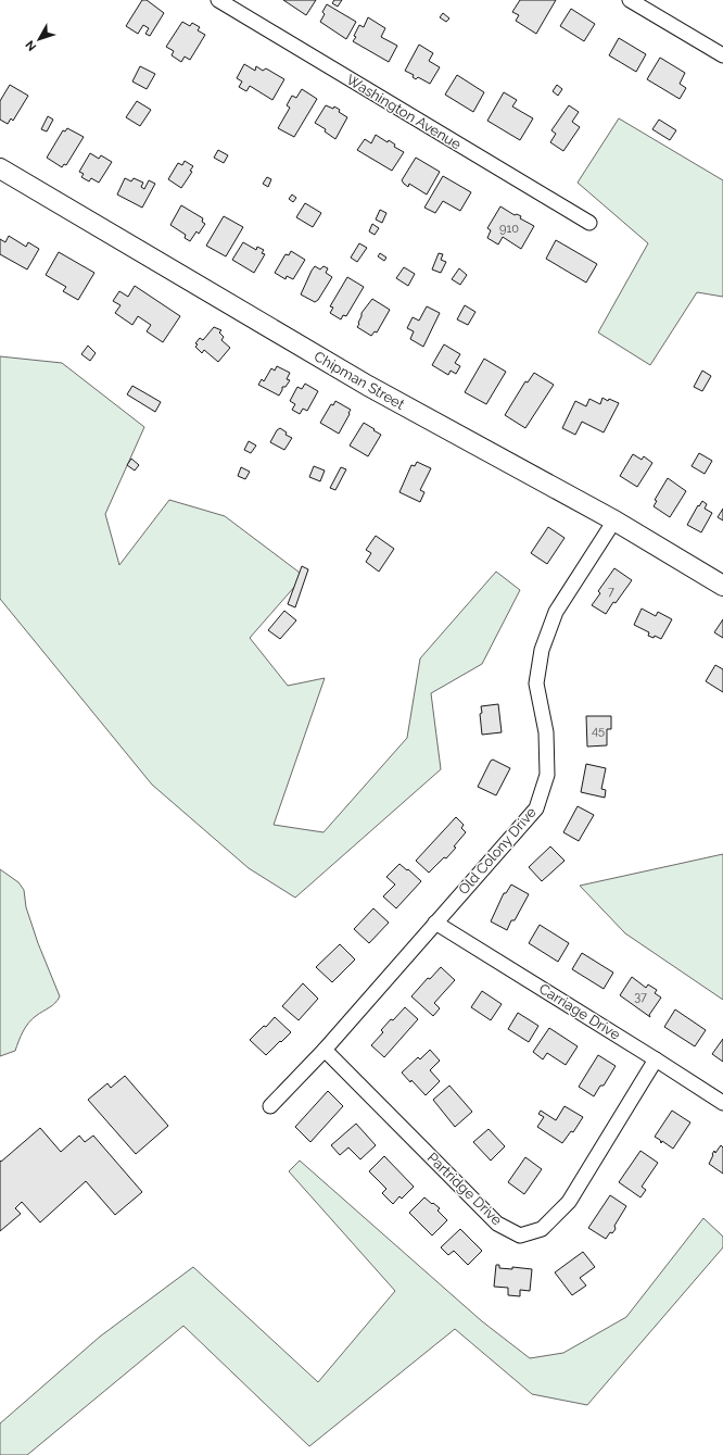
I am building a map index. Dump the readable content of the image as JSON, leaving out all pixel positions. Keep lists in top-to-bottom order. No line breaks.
{"streets":{"street":["Washington Avenue","Chipman Street","Old Colony Drive","Carriage Drive","Partridge Drive"]},"crossings":[["Chipman Street","Old Colony Drive"],["Old Colony Drive","Carriage Drive"],["Old Colony Drive","Partridge Drive"],["Carriage Drive","Partridge Drive"]],"house_numbers":["910","7","45","37"],"north":"bottom left"}
